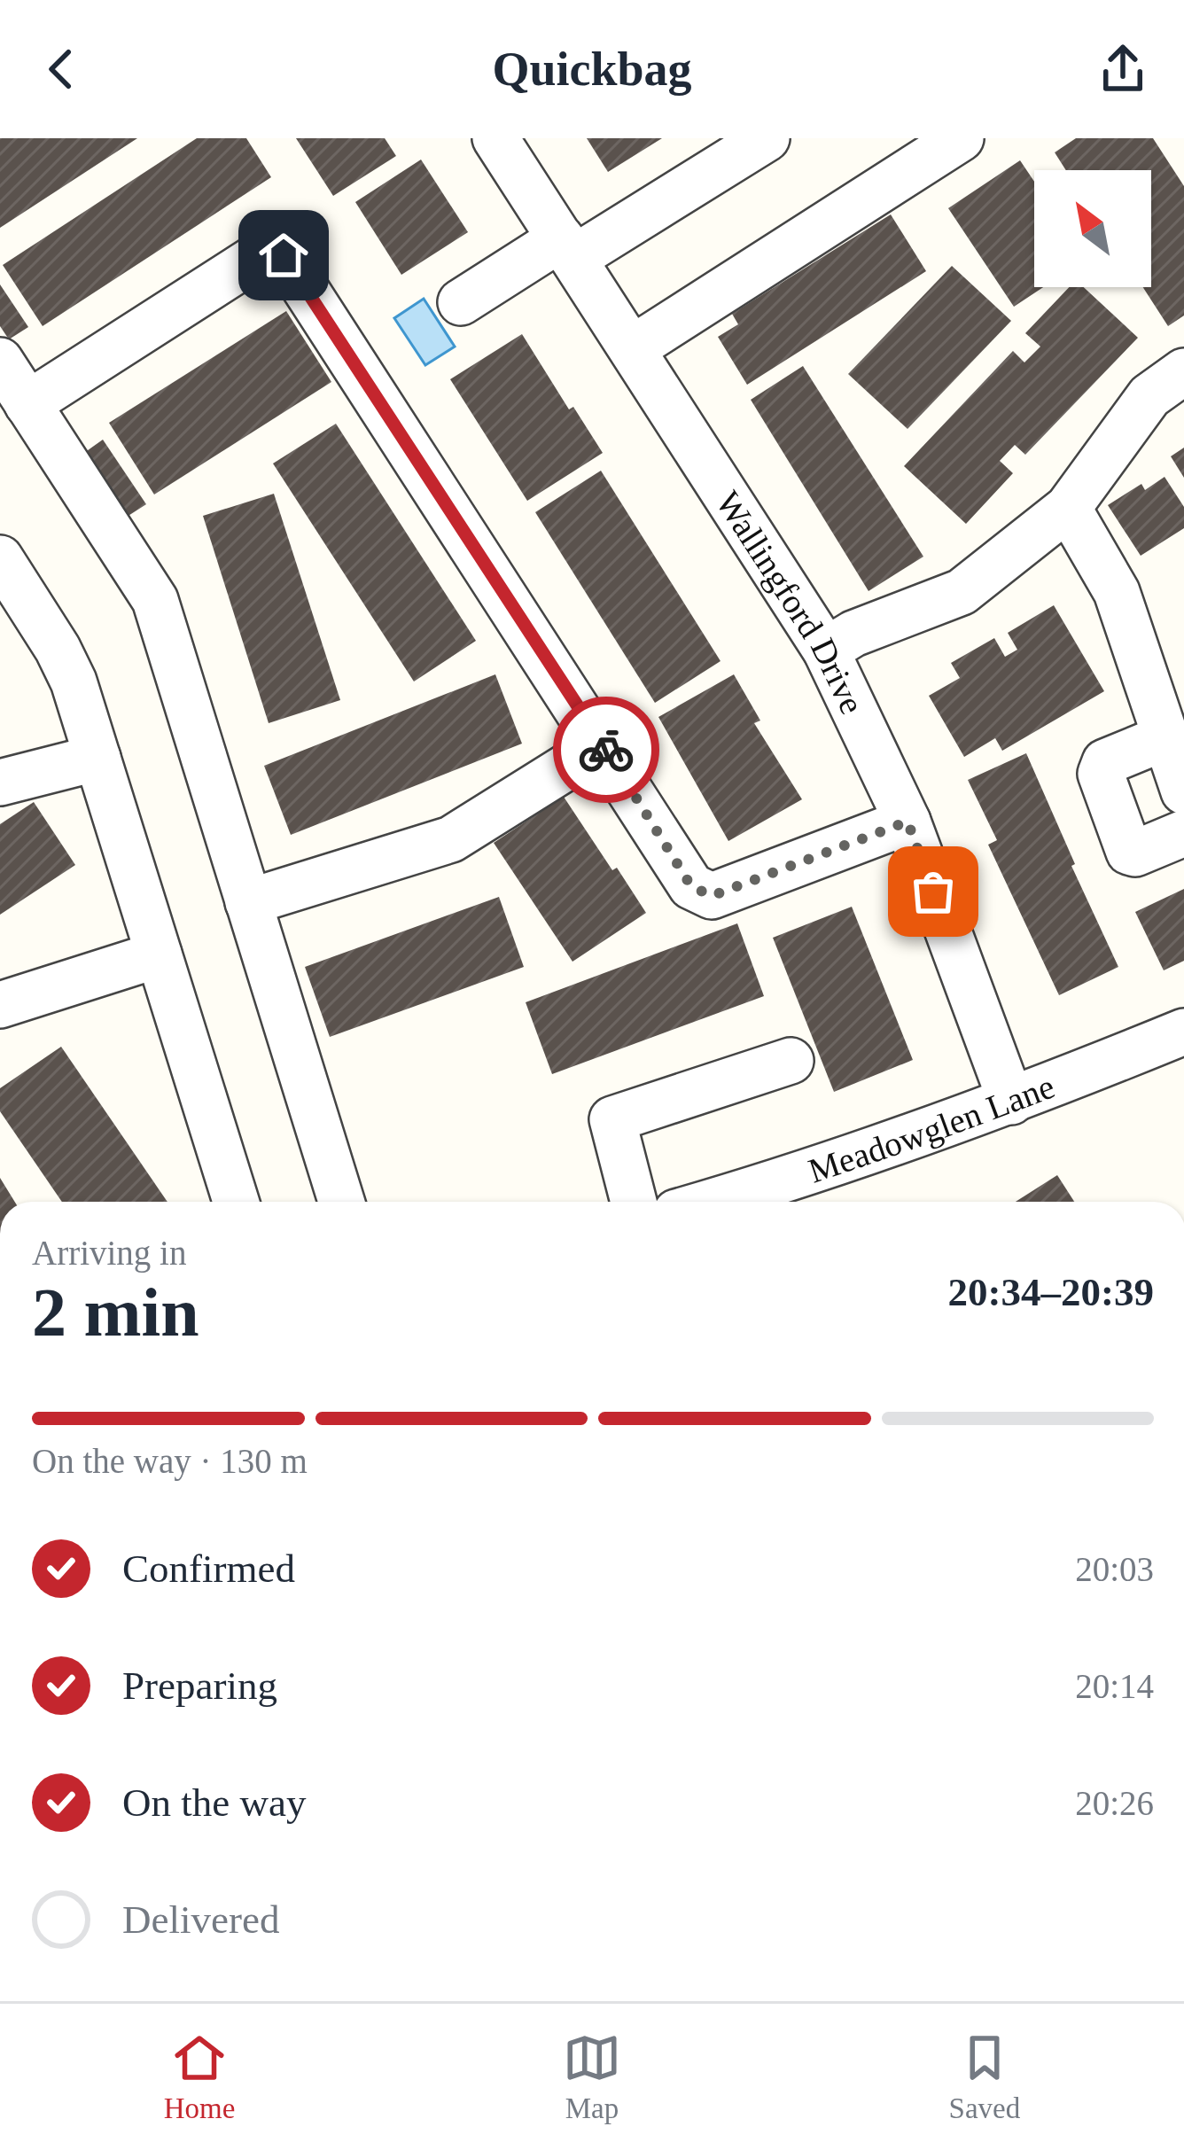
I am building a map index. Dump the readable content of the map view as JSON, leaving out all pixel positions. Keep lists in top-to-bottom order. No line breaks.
{"streets":{"street":["Wallingford Drive","Meadowglen Lane"]},"crossings":[["Wallingford Drive","Meadowglen Lane"]],"north":"top left","page":{"header":"Quickbag","heading":["2 min","Arriving in","20:34–20:39"],"bar":"On the way · 130 m","list":[["Confirmed","20:03"],["Preparing","20:14"],["On the way","20:26"],"Delivered"],"tabs":["Home","Map","Saved"]}}
